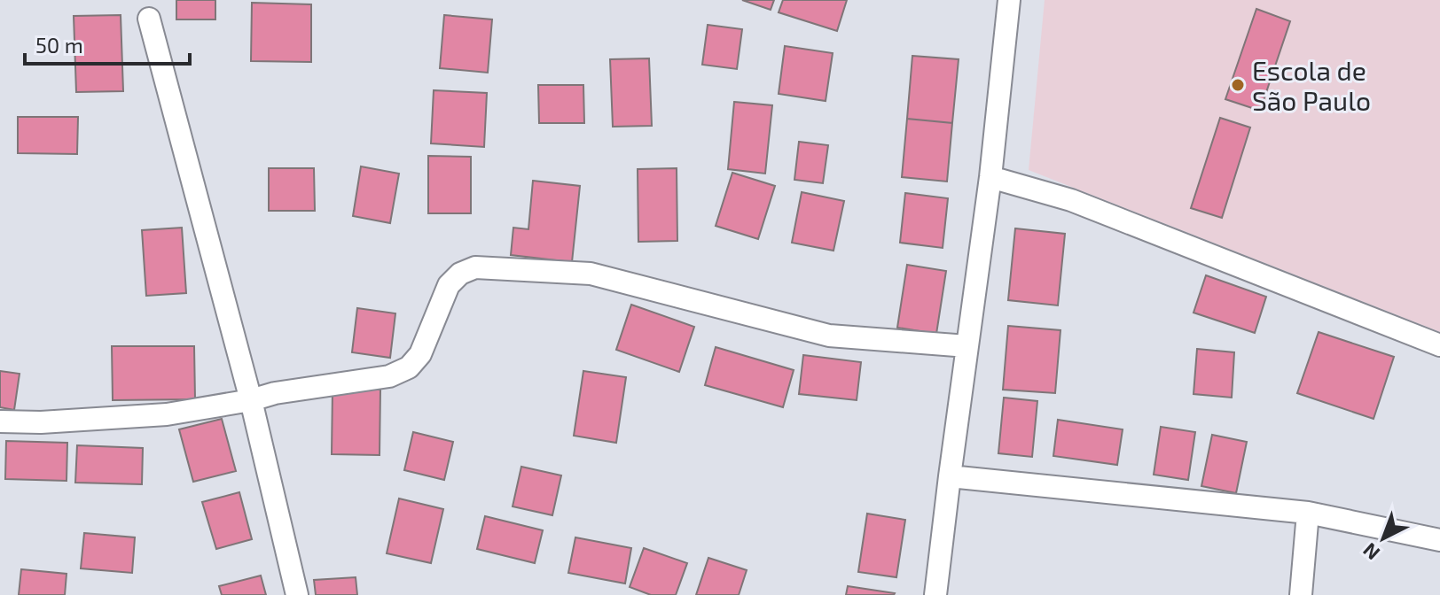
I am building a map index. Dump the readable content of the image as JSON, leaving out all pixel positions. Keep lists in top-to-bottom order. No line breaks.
{"places":["Escola de São Paulo"],"scale_bar":"50 m","north":"bottom left"}
